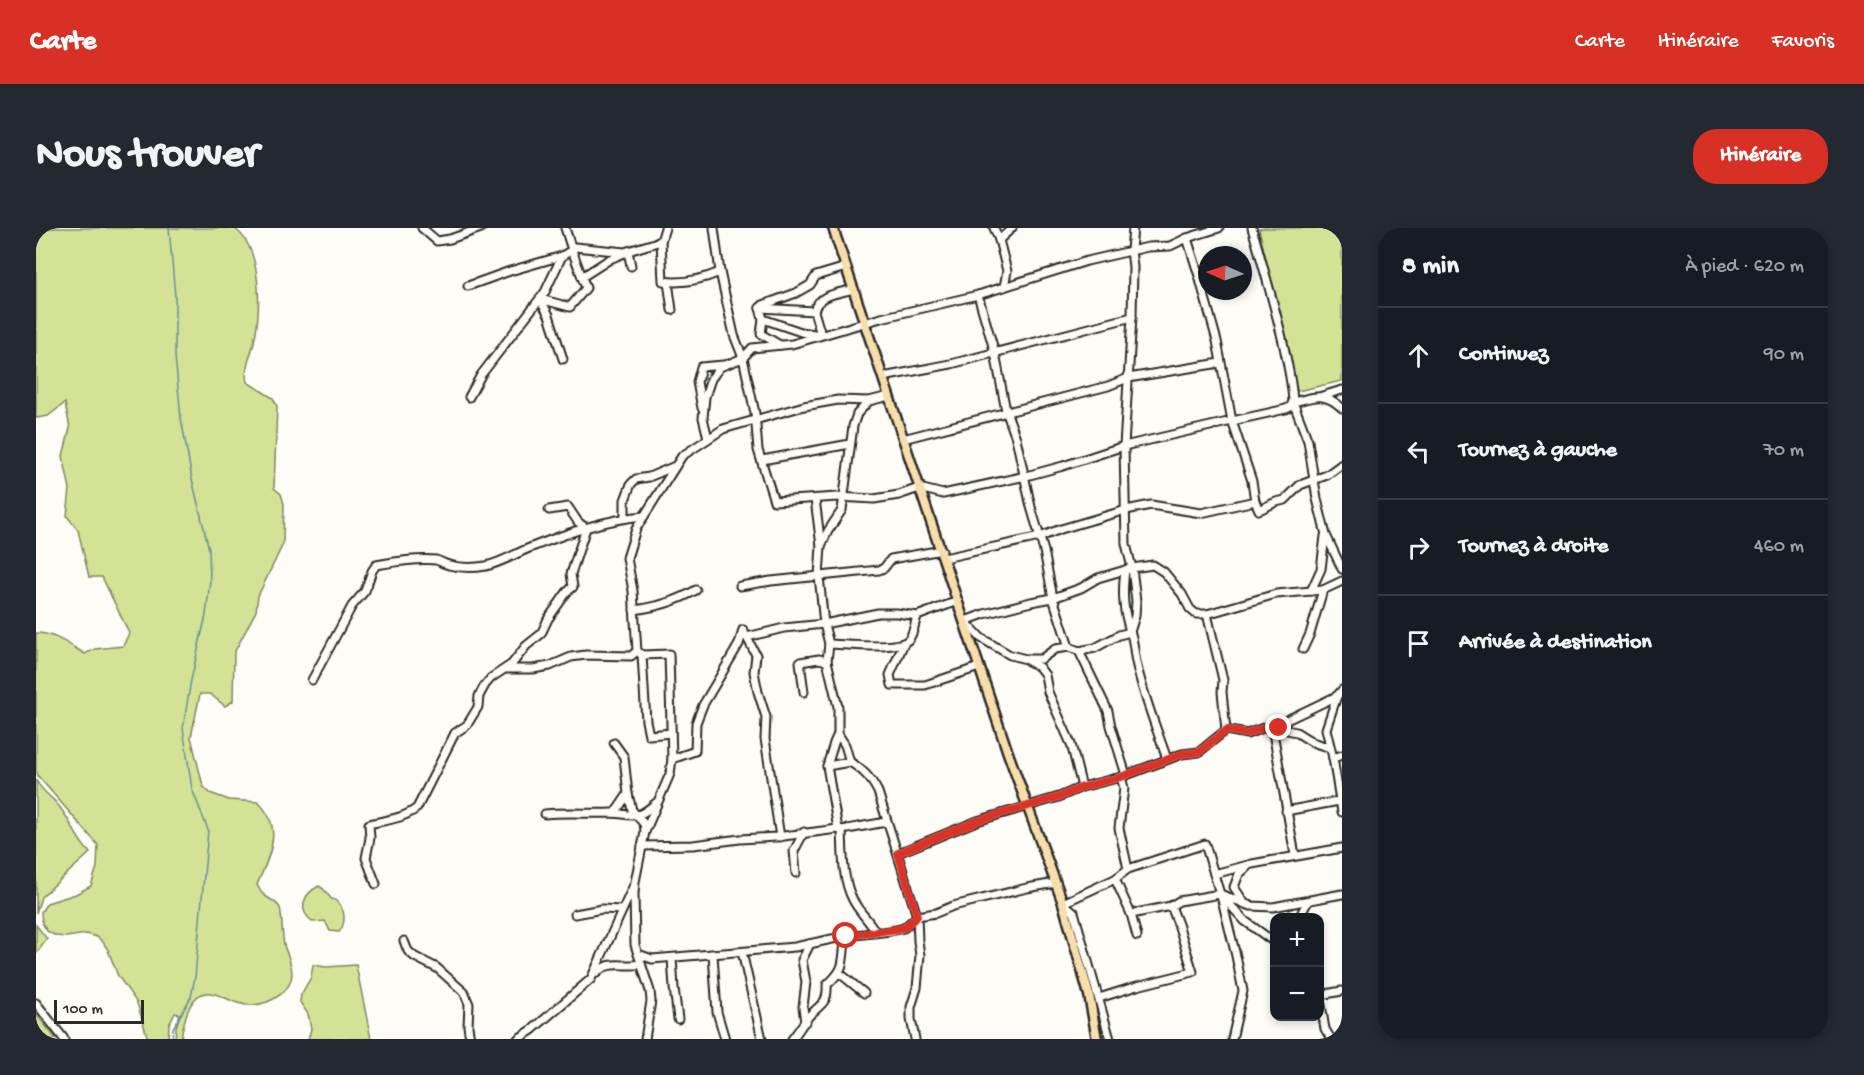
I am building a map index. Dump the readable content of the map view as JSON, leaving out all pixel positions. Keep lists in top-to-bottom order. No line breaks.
{"scale_bar":"100 m","north":"left","page":{"header":"Carte","nav":["Carte","Itinéraire","Favoris"],"buttons":"Itinéraire","title":"Nous trouver","heading":["8 min","À pied · 620 m"],"list":[["Continuez","90 m"],["Tournez à gauche","70 m"],["Tournez à droite","460 m"],"Arrivée à destination"],"map_buttons":["+","−"],"scale":"100 m"}}
